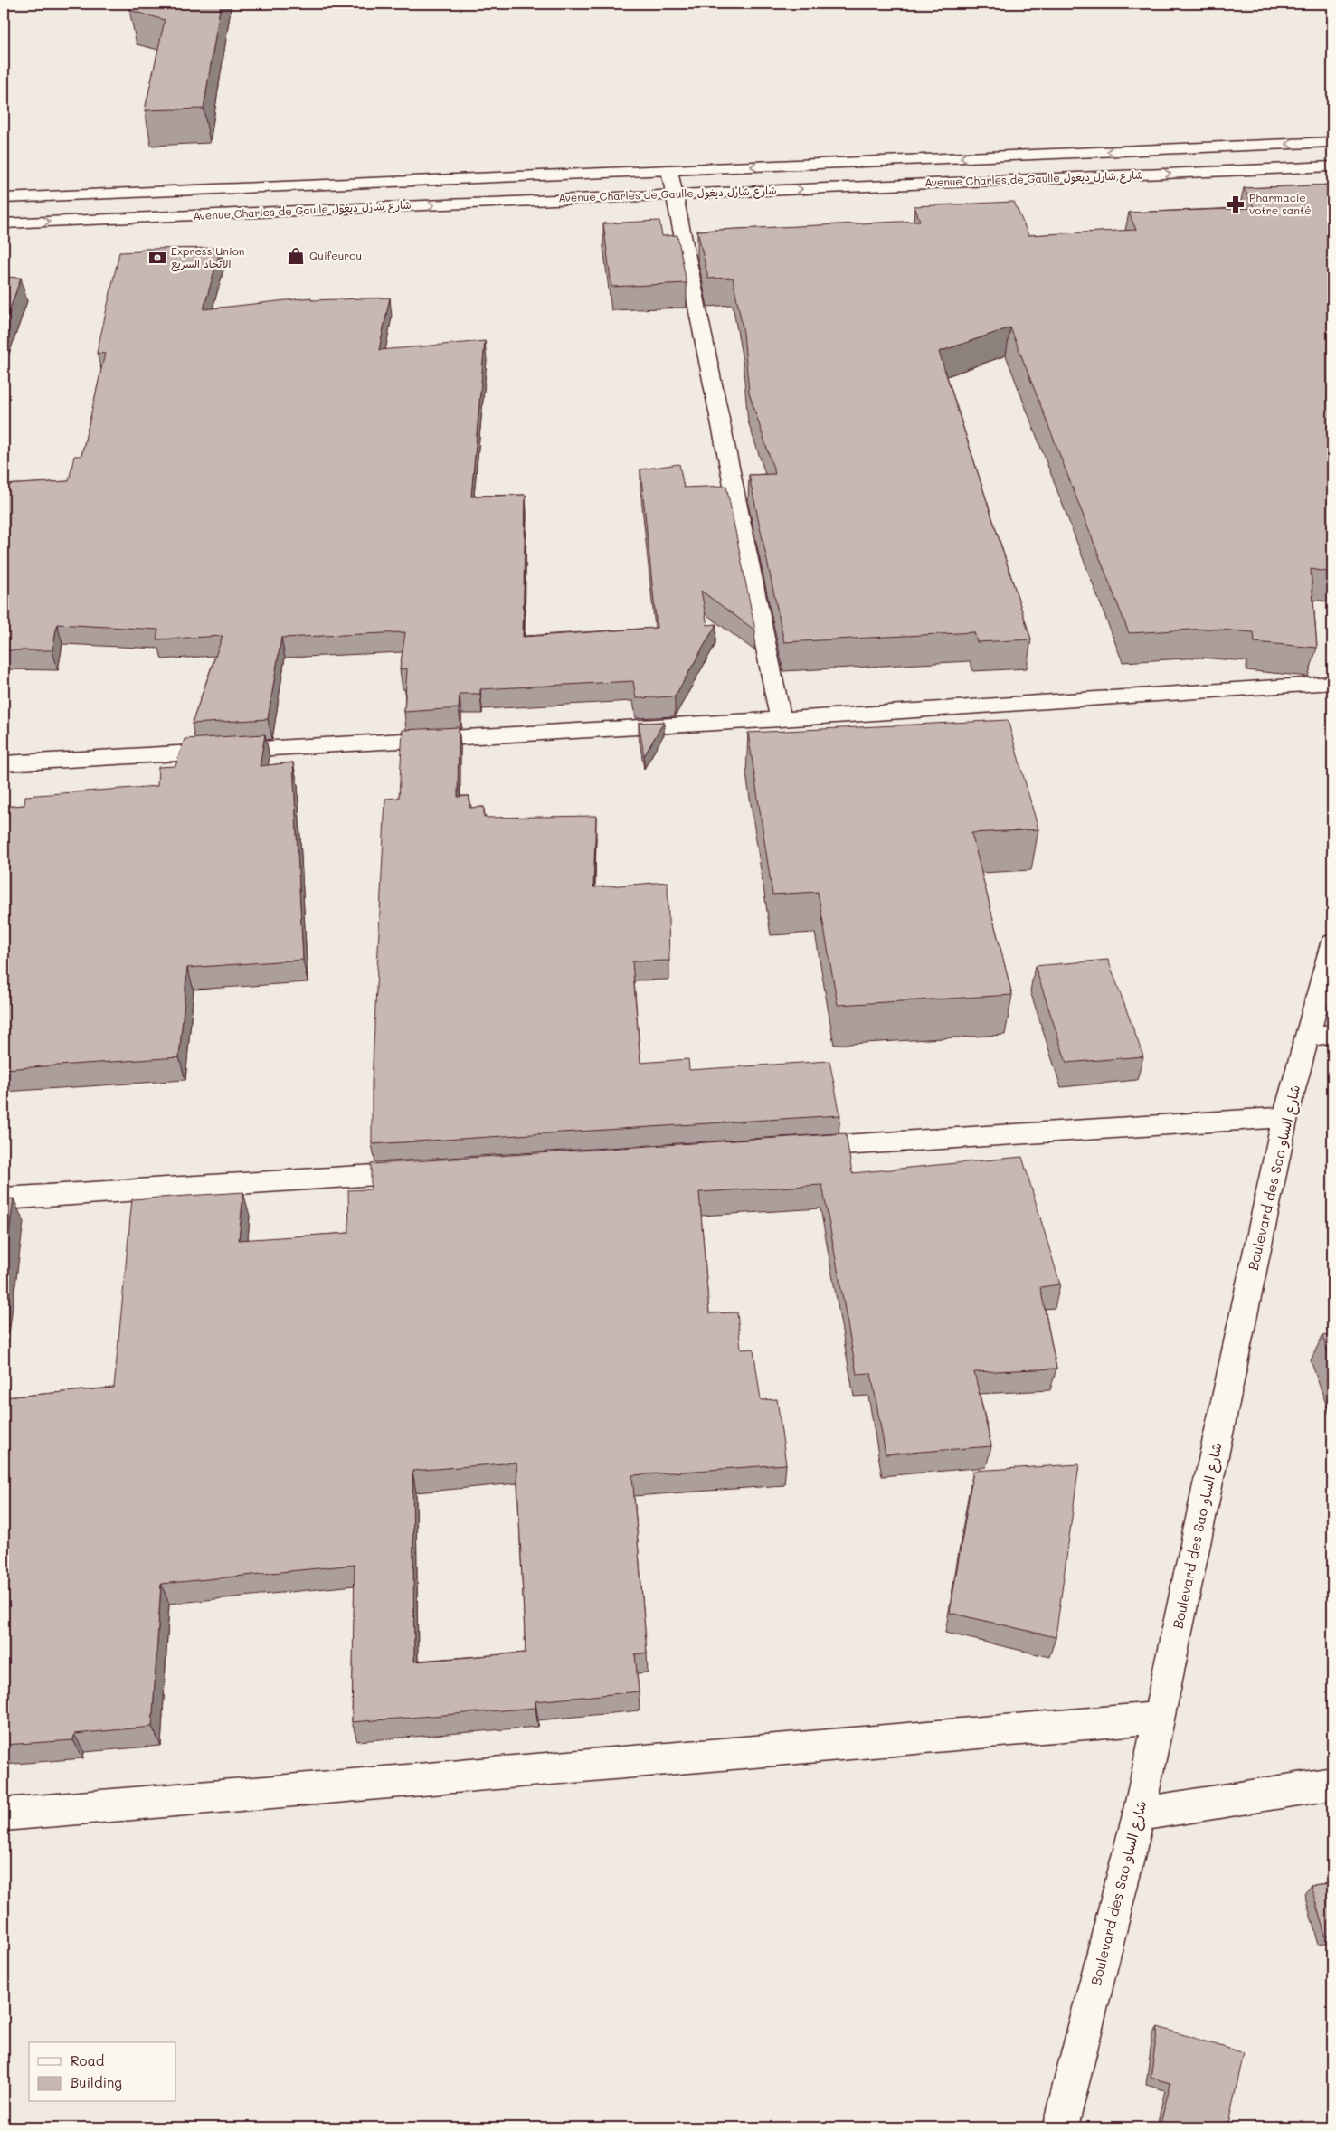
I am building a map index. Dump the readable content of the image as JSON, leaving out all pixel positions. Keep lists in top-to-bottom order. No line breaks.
{"streets":{"street":["Avenue Charles de Gaulle شارع شارل ديغول","Boulevard des Sao شارع الساو"]},"places":{"pharmacy":["Pharmacie votre santé"],"shop":["Quifeurou"],"bank":["Express Union الاتحاد السريع"]},"legend":["Road","Building"]}
